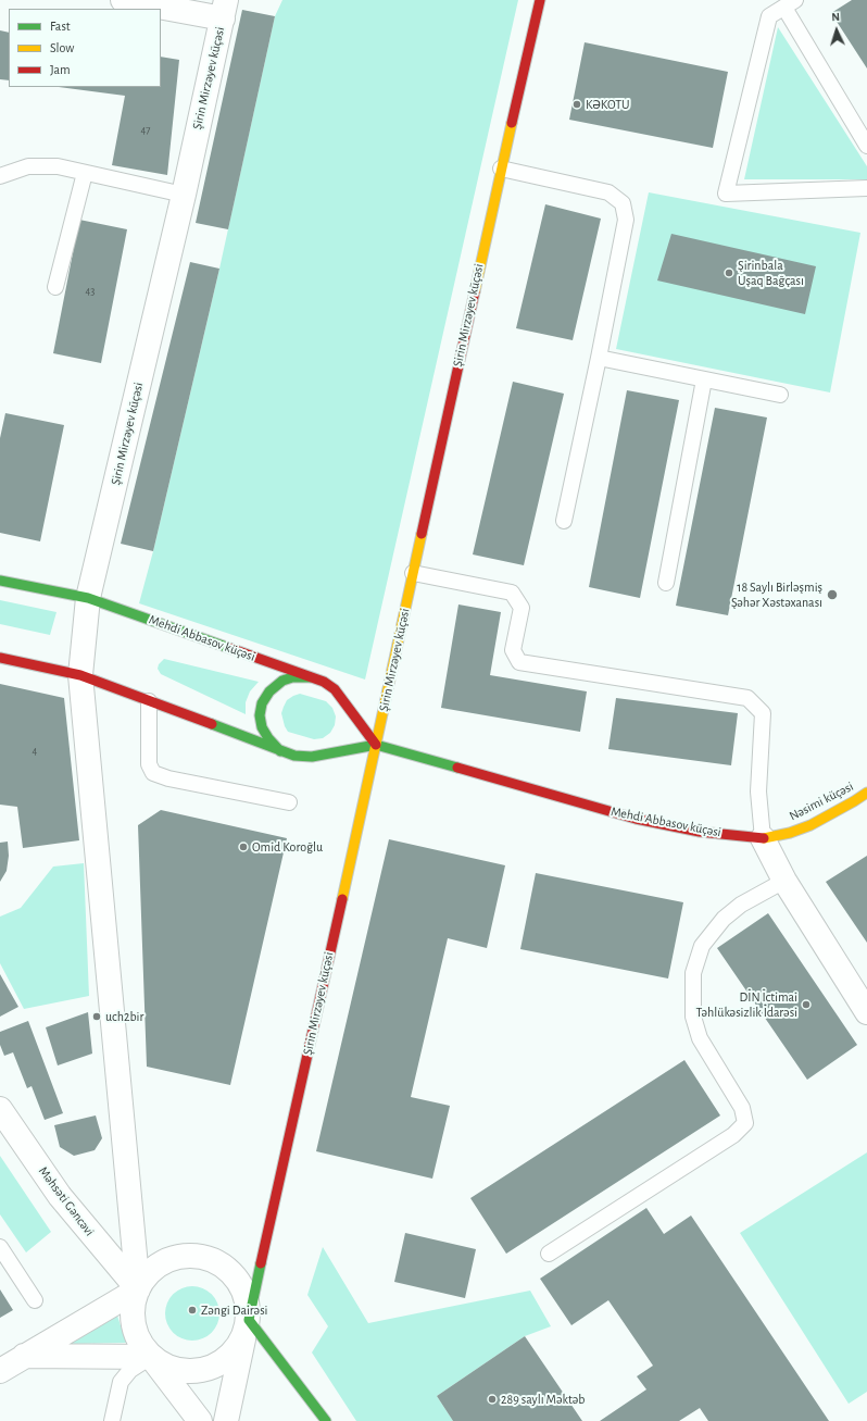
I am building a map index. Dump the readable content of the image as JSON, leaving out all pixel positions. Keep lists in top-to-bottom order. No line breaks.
{"streets":{"street":["Şirin Mirzəyev küçəsi","Mehdi Abbasov küçəsi","Nəsimi küçəsi","Məhsəti Gəncəvi"]},"crossings":[["Şirin Mirzəyev küçəsi","Mehdi Abbasov küçəsi"],["Şirin Mirzəyev küçəsi","Məhsəti Gəncəvi"],["Mehdi Abbasov küçəsi","Nəsimi küçəsi"]],"places":["KƏKOTU","Şirinbala Uşaq Bağçası","18 Saylı Birləşmiş Şəhər Xəstəxanası","Omid Koroğlu","DİN İctimai Təhlükəsizlik İdarəsi","uch2bir","Zəngi Dairəsi","289 saylı Məktəb"],"house_numbers":["47","43","4"],"legend":["Fast","Slow","Jam"],"north":"top"}
